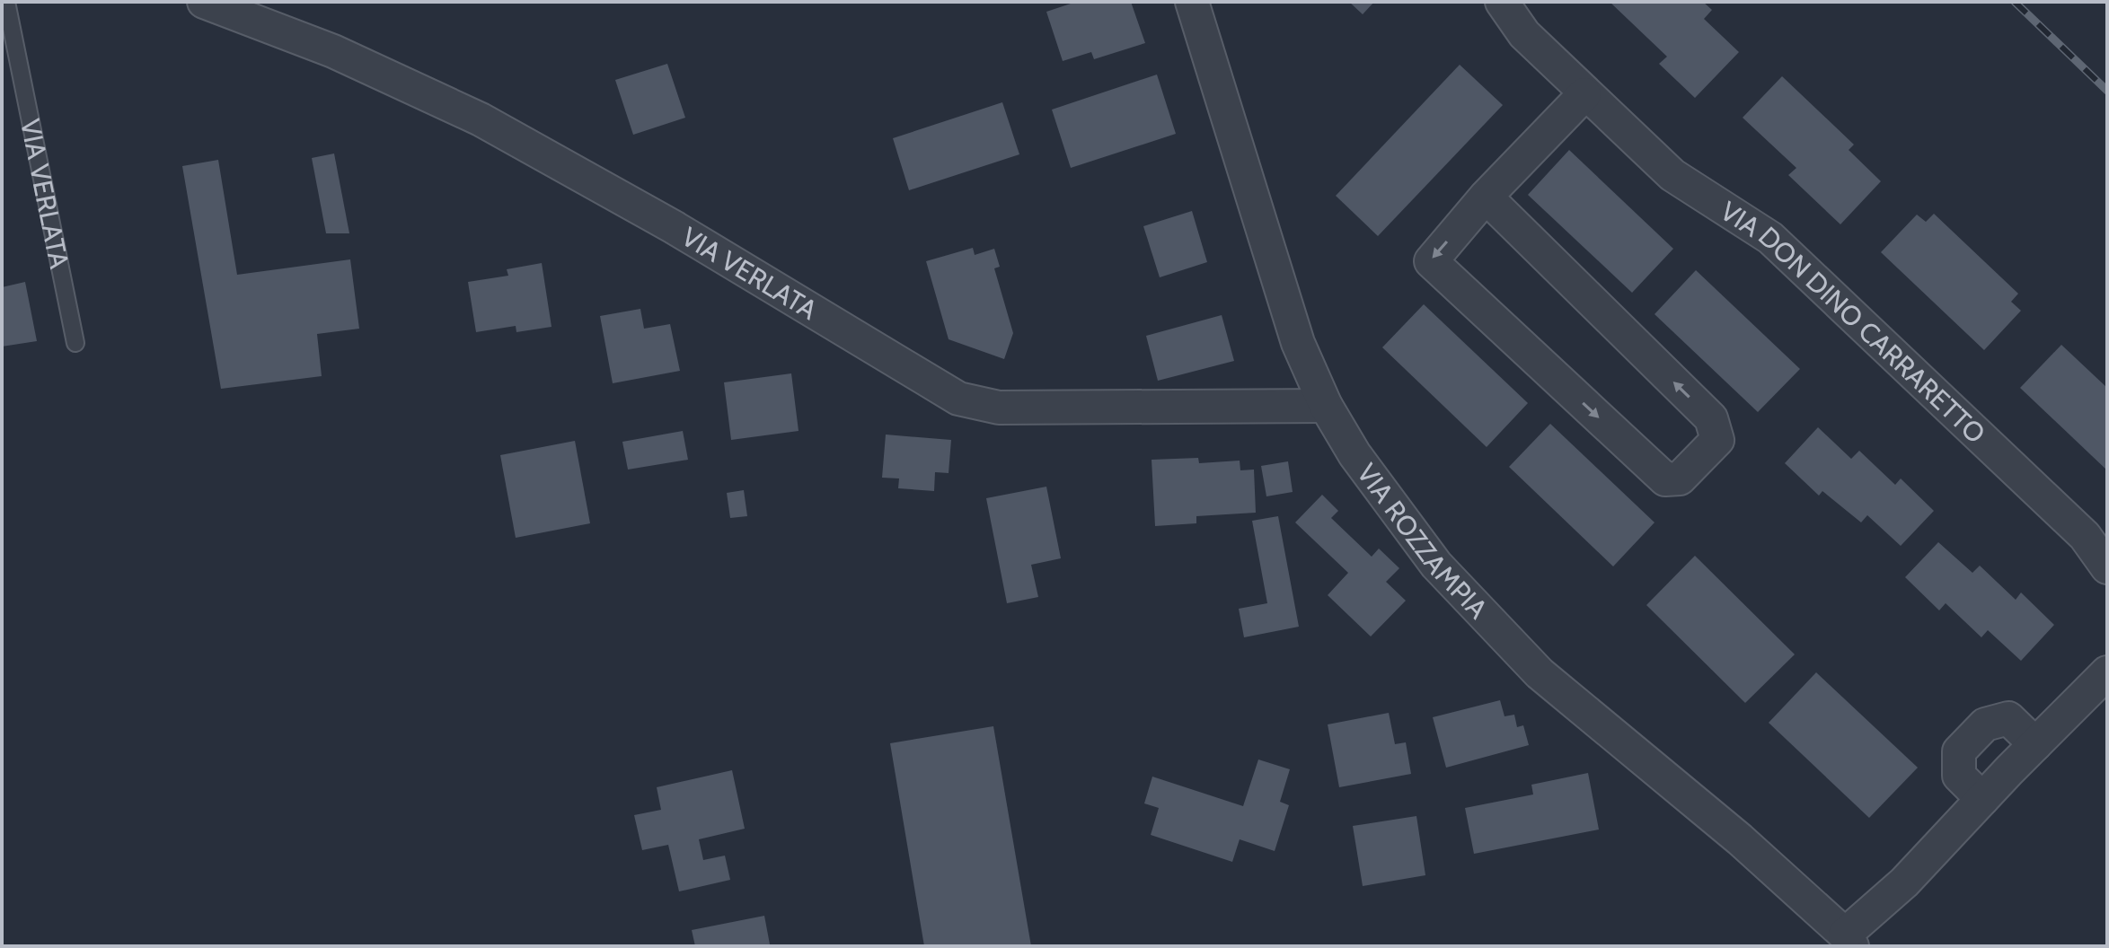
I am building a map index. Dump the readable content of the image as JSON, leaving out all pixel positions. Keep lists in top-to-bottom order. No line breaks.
{"streets":{"street":["VIA VERLATA","VIA DON DINO CARRARETTO","VIA ROZZAMPIA"]},"crossings":[["VIA VERLATA","VIA ROZZAMPIA"]]}
